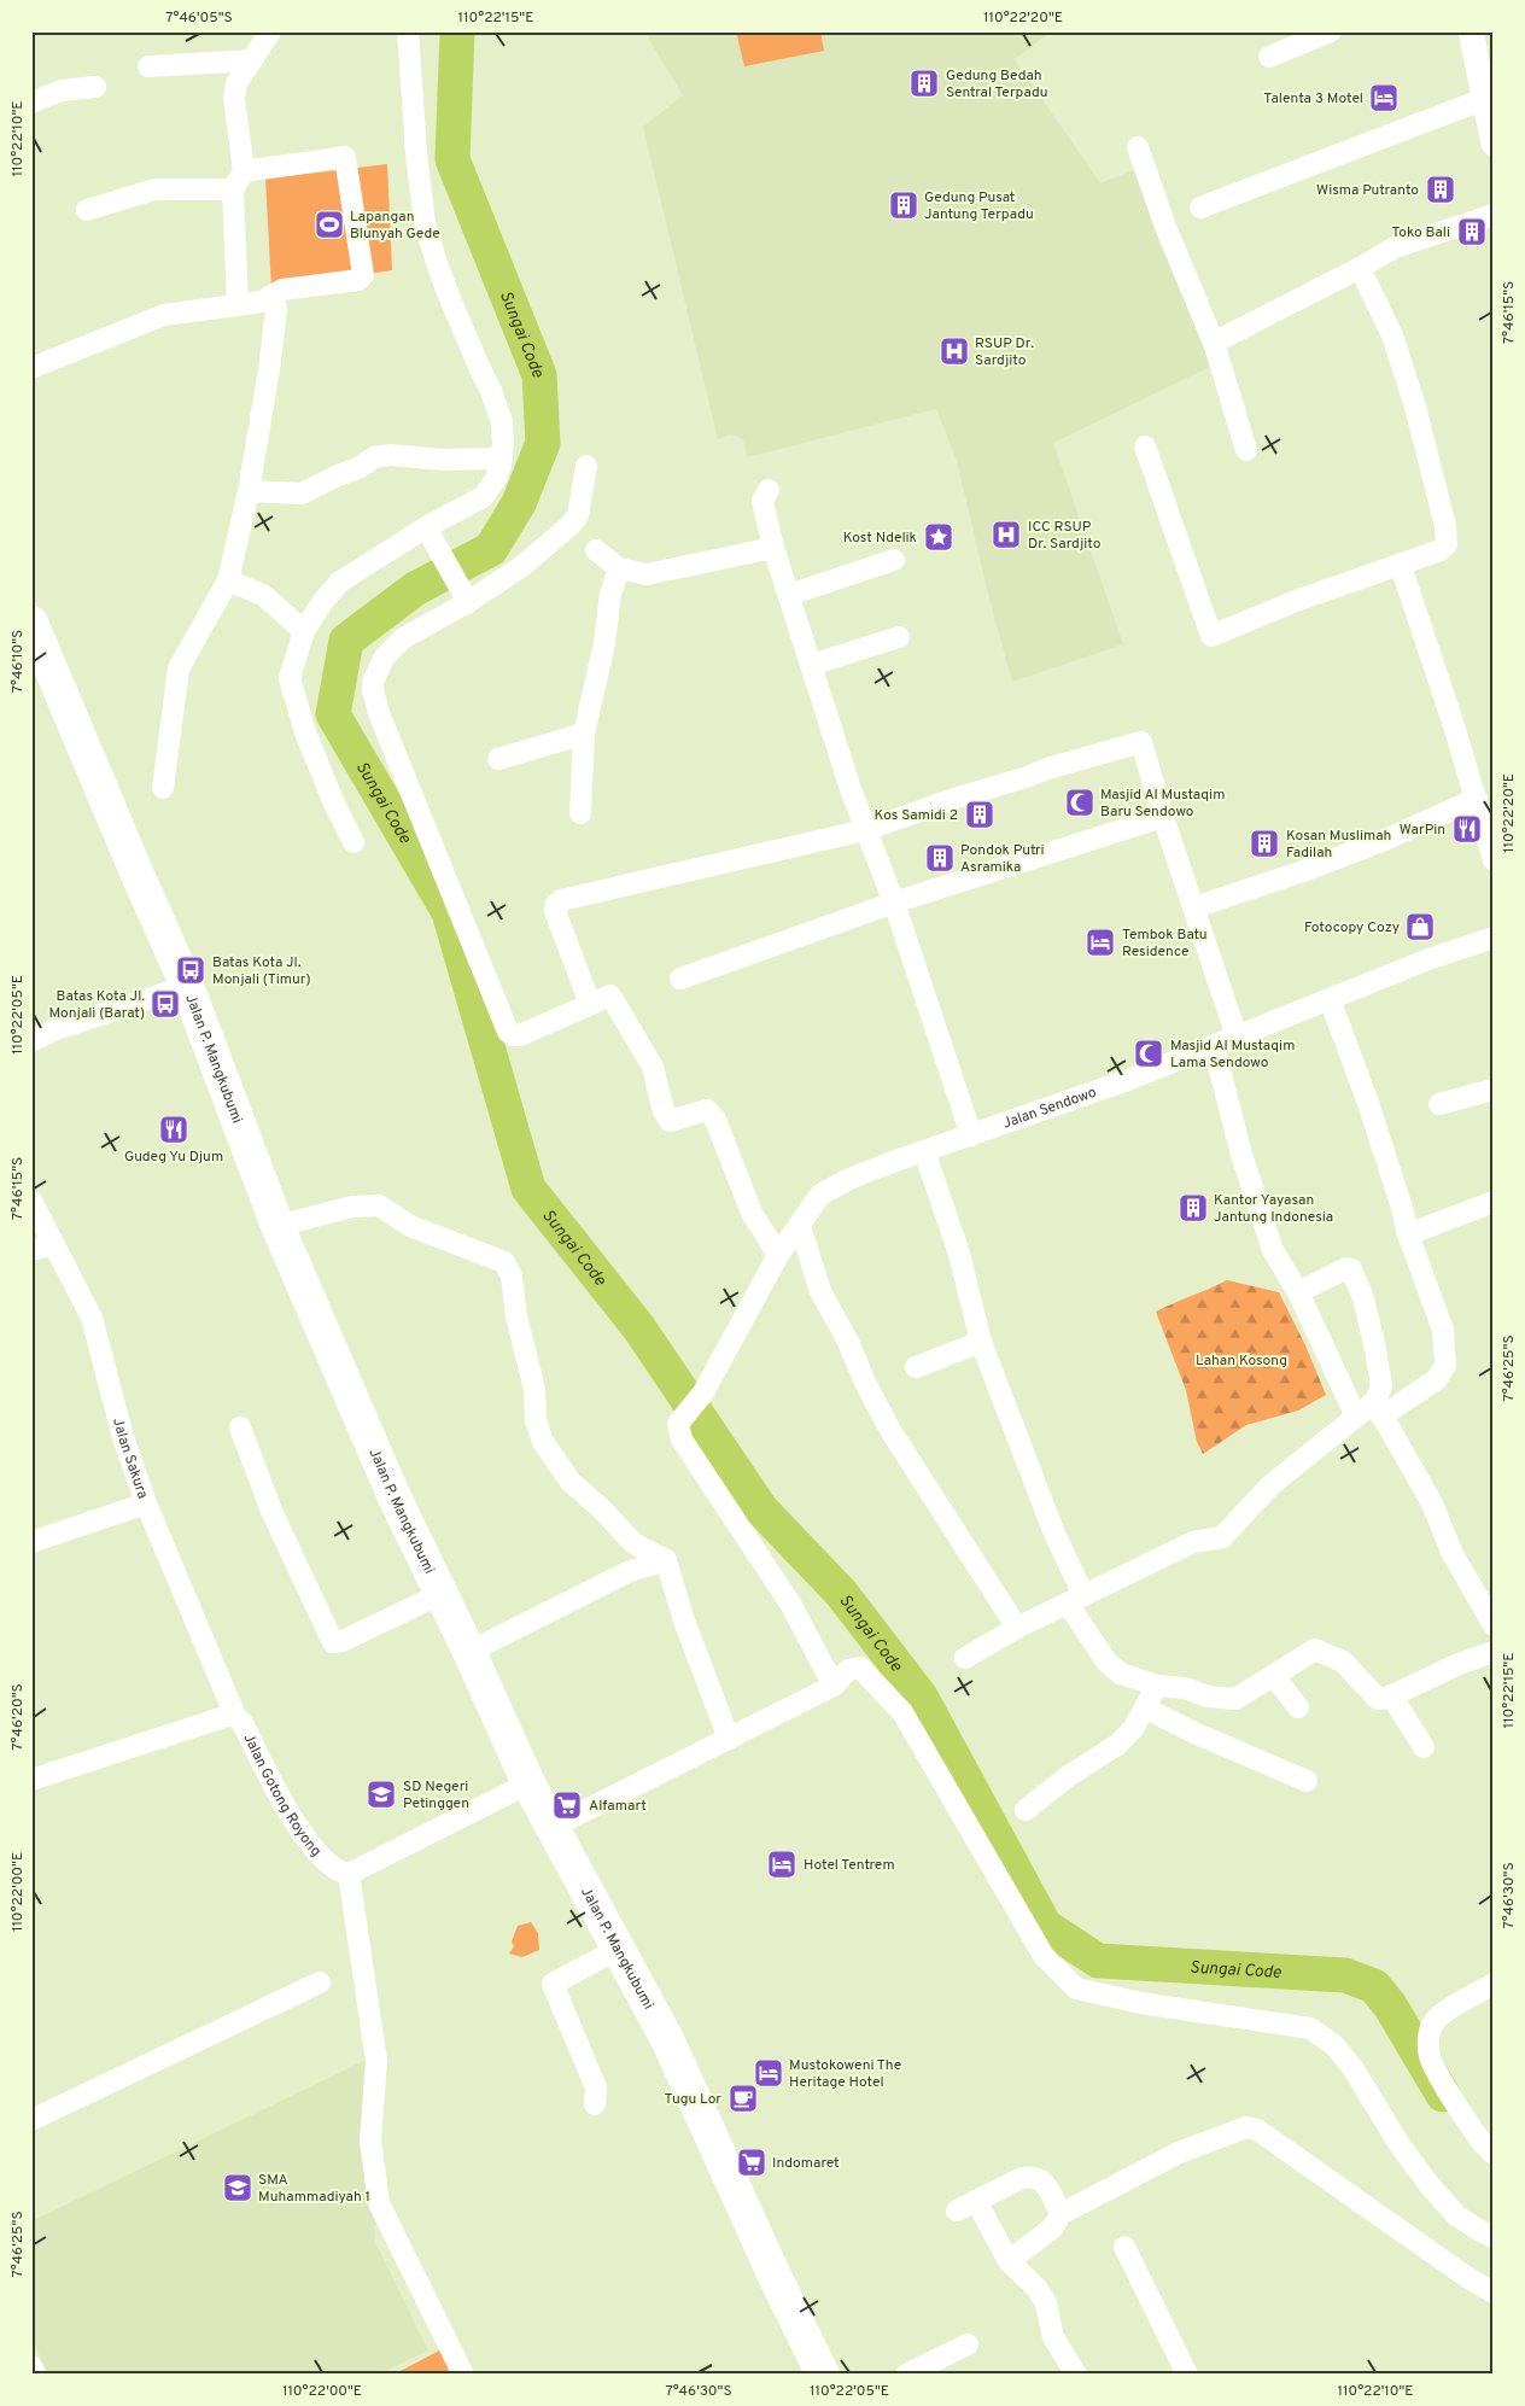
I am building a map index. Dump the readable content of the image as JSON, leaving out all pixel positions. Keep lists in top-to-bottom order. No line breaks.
{"streets":{"main road":["Jalan P. Mangkubumi"],"street":["Jalan Sendowo","Jalan Sakura","Jalan Gotong Royong"]},"crossings":[["Jalan Sakura","Jalan Gotong Royong"]],"water":["Sungai Code"],"parks":["Lahan Kosong"],"places":{"building":["Gedung Bedah Sentral Terpadu","Wisma Putranto","Gedung Pusat Jantung Terpadu","Toko Bali","Kos Samidi 2","Kosan Muslimah Fadilah","Pondok Putri Asramika","Kantor Yayasan Jantung Indonesia"],"hotel":["Talenta 3 Motel","Tembok Batu Residence","Hotel Tentrem","Mustokoweni The Heritage Hotel"],"sports":["Lapangan Blunyah Gede"],"hospital":["RSUP Dr. Sardjito","ICC RSUP Dr. Sardjito"],"place":["Kost Ndelik"],"mosque":["Masjid Al Mustaqim Baru Sendowo","Masjid Al Mustaqim Lama Sendowo"],"restaurant":["WarPin","Gudeg Yu Djum"],"shop":["Fotocopy Cozy"],"bus stop":["Batas Kota Jl. Monjali (Timur)","Batas Kota Jl. Monjali (Barat)"],"school or university":["SD Negeri Petinggen","SMA Muhammadiyah 1"],"supermarket":["Alfamart","Indomaret"],"cafe":["Tugu Lor"]},"coordinates":["7°46'05\"S","110°22'15\"E","110°22'20\"E","110°22'10\"E","7°46'15\"S","7°46'10\"S","110°22'05\"E","7°46'25\"S","7°46'20\"S","110°22'00\"E","7°46'30\"S"]}
